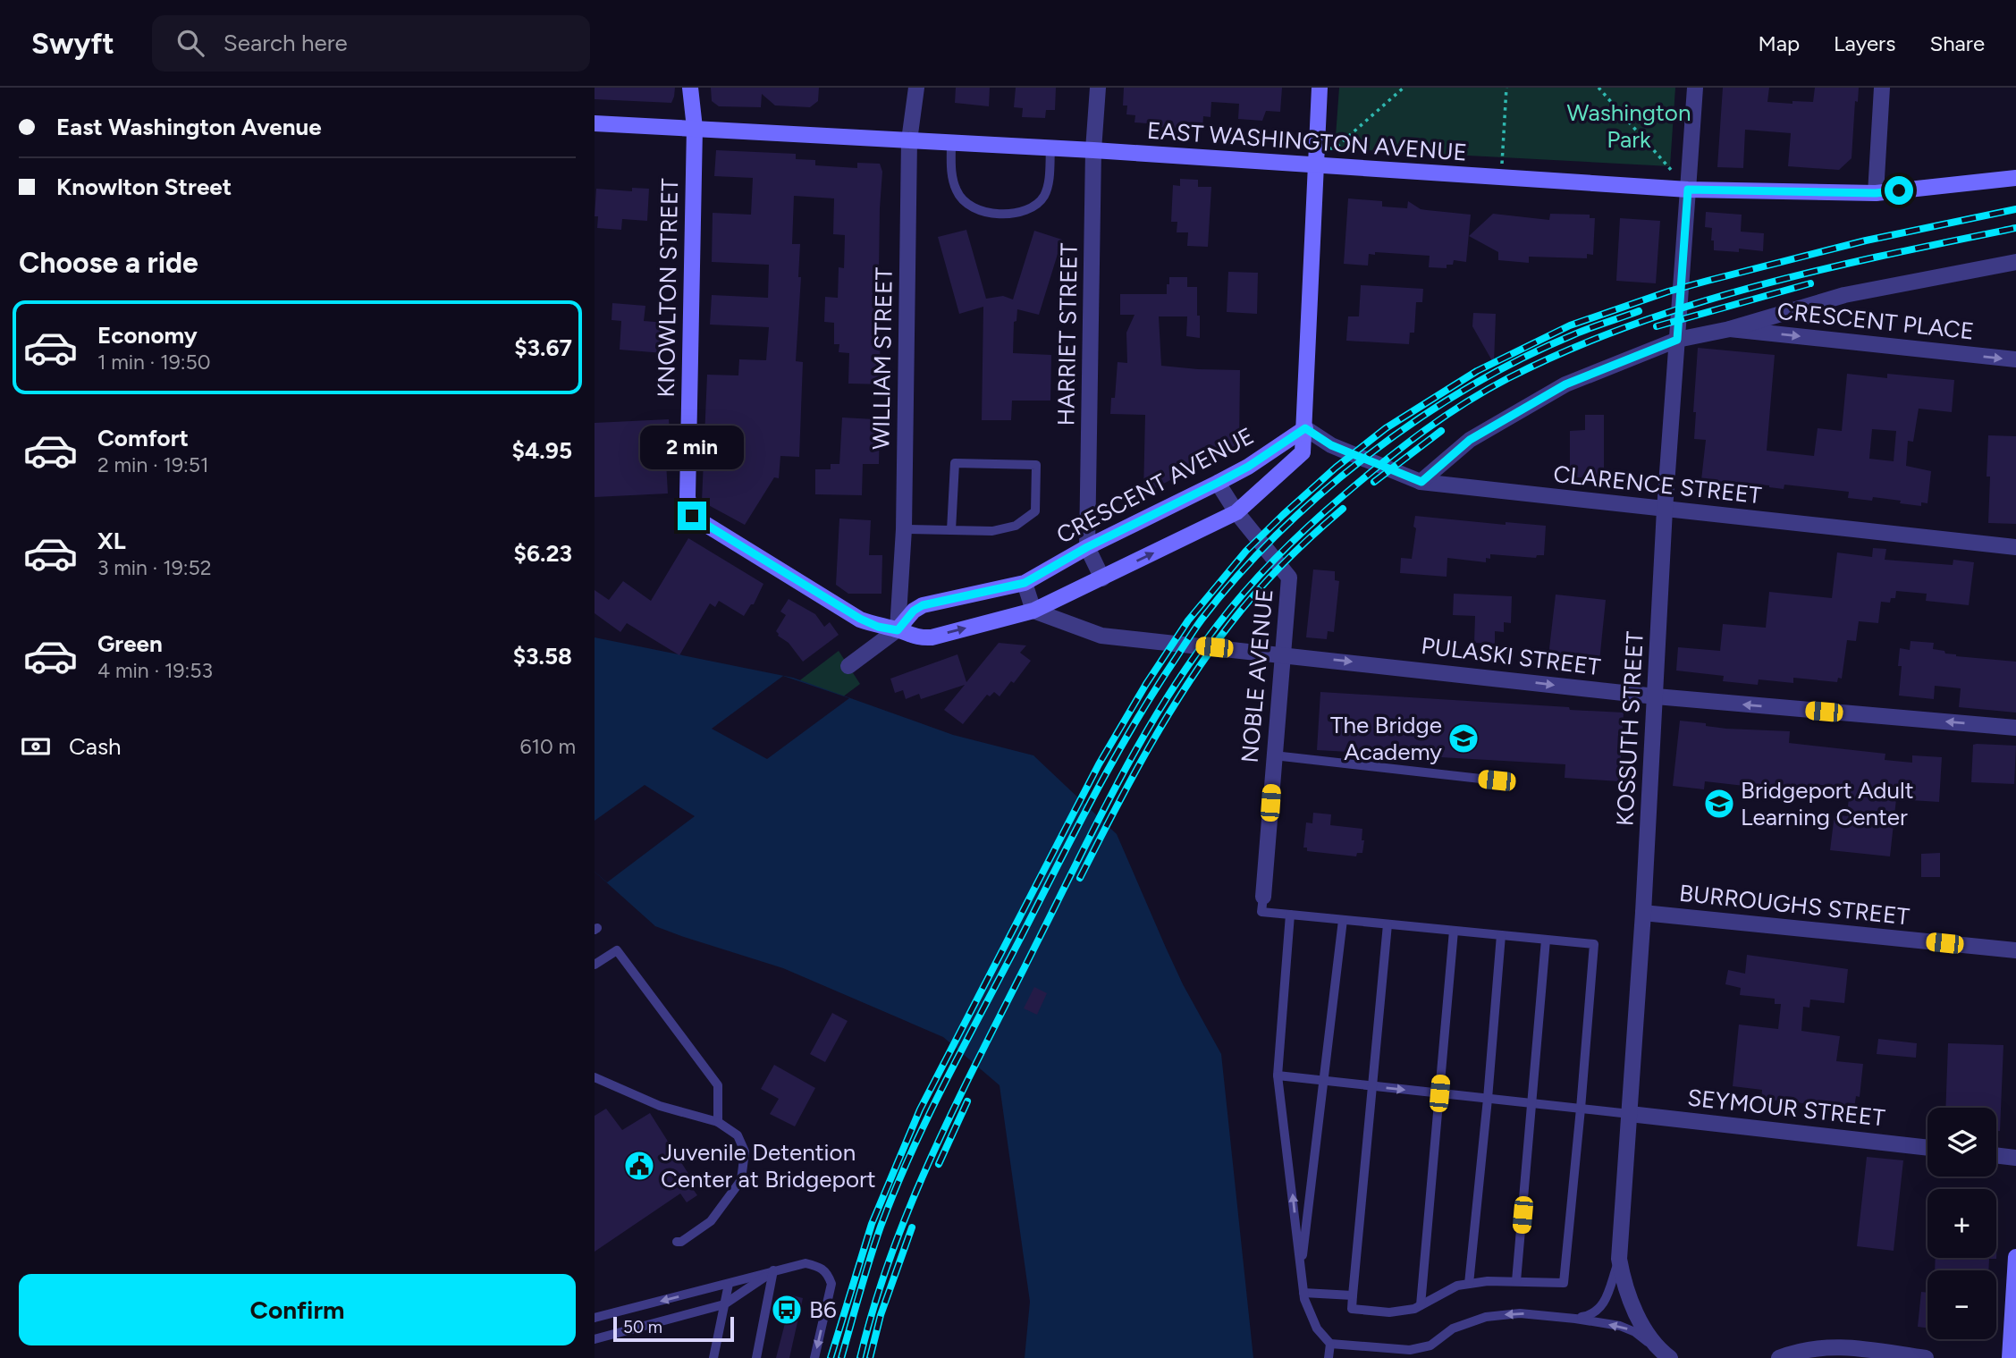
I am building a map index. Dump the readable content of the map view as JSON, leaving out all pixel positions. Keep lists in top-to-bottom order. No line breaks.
{"streets":{"main road":["EAST WASHINGTON AVENUE","KNOWLTON STREET","CRESCENT AVENUE"],"street":["CRESCENT PLACE","HARRIET STREET","WILLIAM STREET","CLARENCE STREET","PULASKI STREET","NOBLE AVENUE","KOSSUTH STREET","BURROUGHS STREET","SEYMOUR STREET"]},"crossings":[["EAST WASHINGTON AVENUE","KNOWLTON STREET"],["EAST WASHINGTON AVENUE","HARRIET STREET"],["EAST WASHINGTON AVENUE","WILLIAM STREET"],["EAST WASHINGTON AVENUE","KOSSUTH STREET"],["KNOWLTON STREET","WILLIAM STREET"],["KNOWLTON STREET","CRESCENT AVENUE"],["HARRIET STREET","CRESCENT AVENUE"],["WILLIAM STREET","CRESCENT AVENUE"],["CLARENCE STREET","CRESCENT AVENUE"],["CLARENCE STREET","KOSSUTH STREET"],["CRESCENT AVENUE","PULASKI STREET"],["CRESCENT AVENUE","NOBLE AVENUE"],["PULASKI STREET","NOBLE AVENUE"],["PULASKI STREET","KOSSUTH STREET"],["KOSSUTH STREET","BURROUGHS STREET"],["KOSSUTH STREET","SEYMOUR STREET"]],"parks":["Washington Park"],"places":{"school or university":["The Bridge Academy","Bridgeport Adult Learning Center"],"public building":["Juvenile Detention Center at Bridgeport"],"bus stop":["B6"]},"scale_bar":"50 m","page":{"header":"Swyft","search":"Search here","nav":["Map","Layers","Share"],"banner":["East Washington Avenue","Knowlton Street"],"heading":"Choose a ride","list":[{"name":"Economy","note":"1 min · 19:50","value":"$3.67"},{"name":"Comfort","note":"2 min · 19:51","value":"$4.95"},{"name":"XL","note":"3 min · 19:52","value":"$6.23"},{"name":"Green","note":"4 min · 19:53","value":"$3.58"}],"bubble":"2 min","pay":["Cash","610 m"],"map_buttons":["+","−"],"buttons":"Confirm","scale":"50 m"}}
